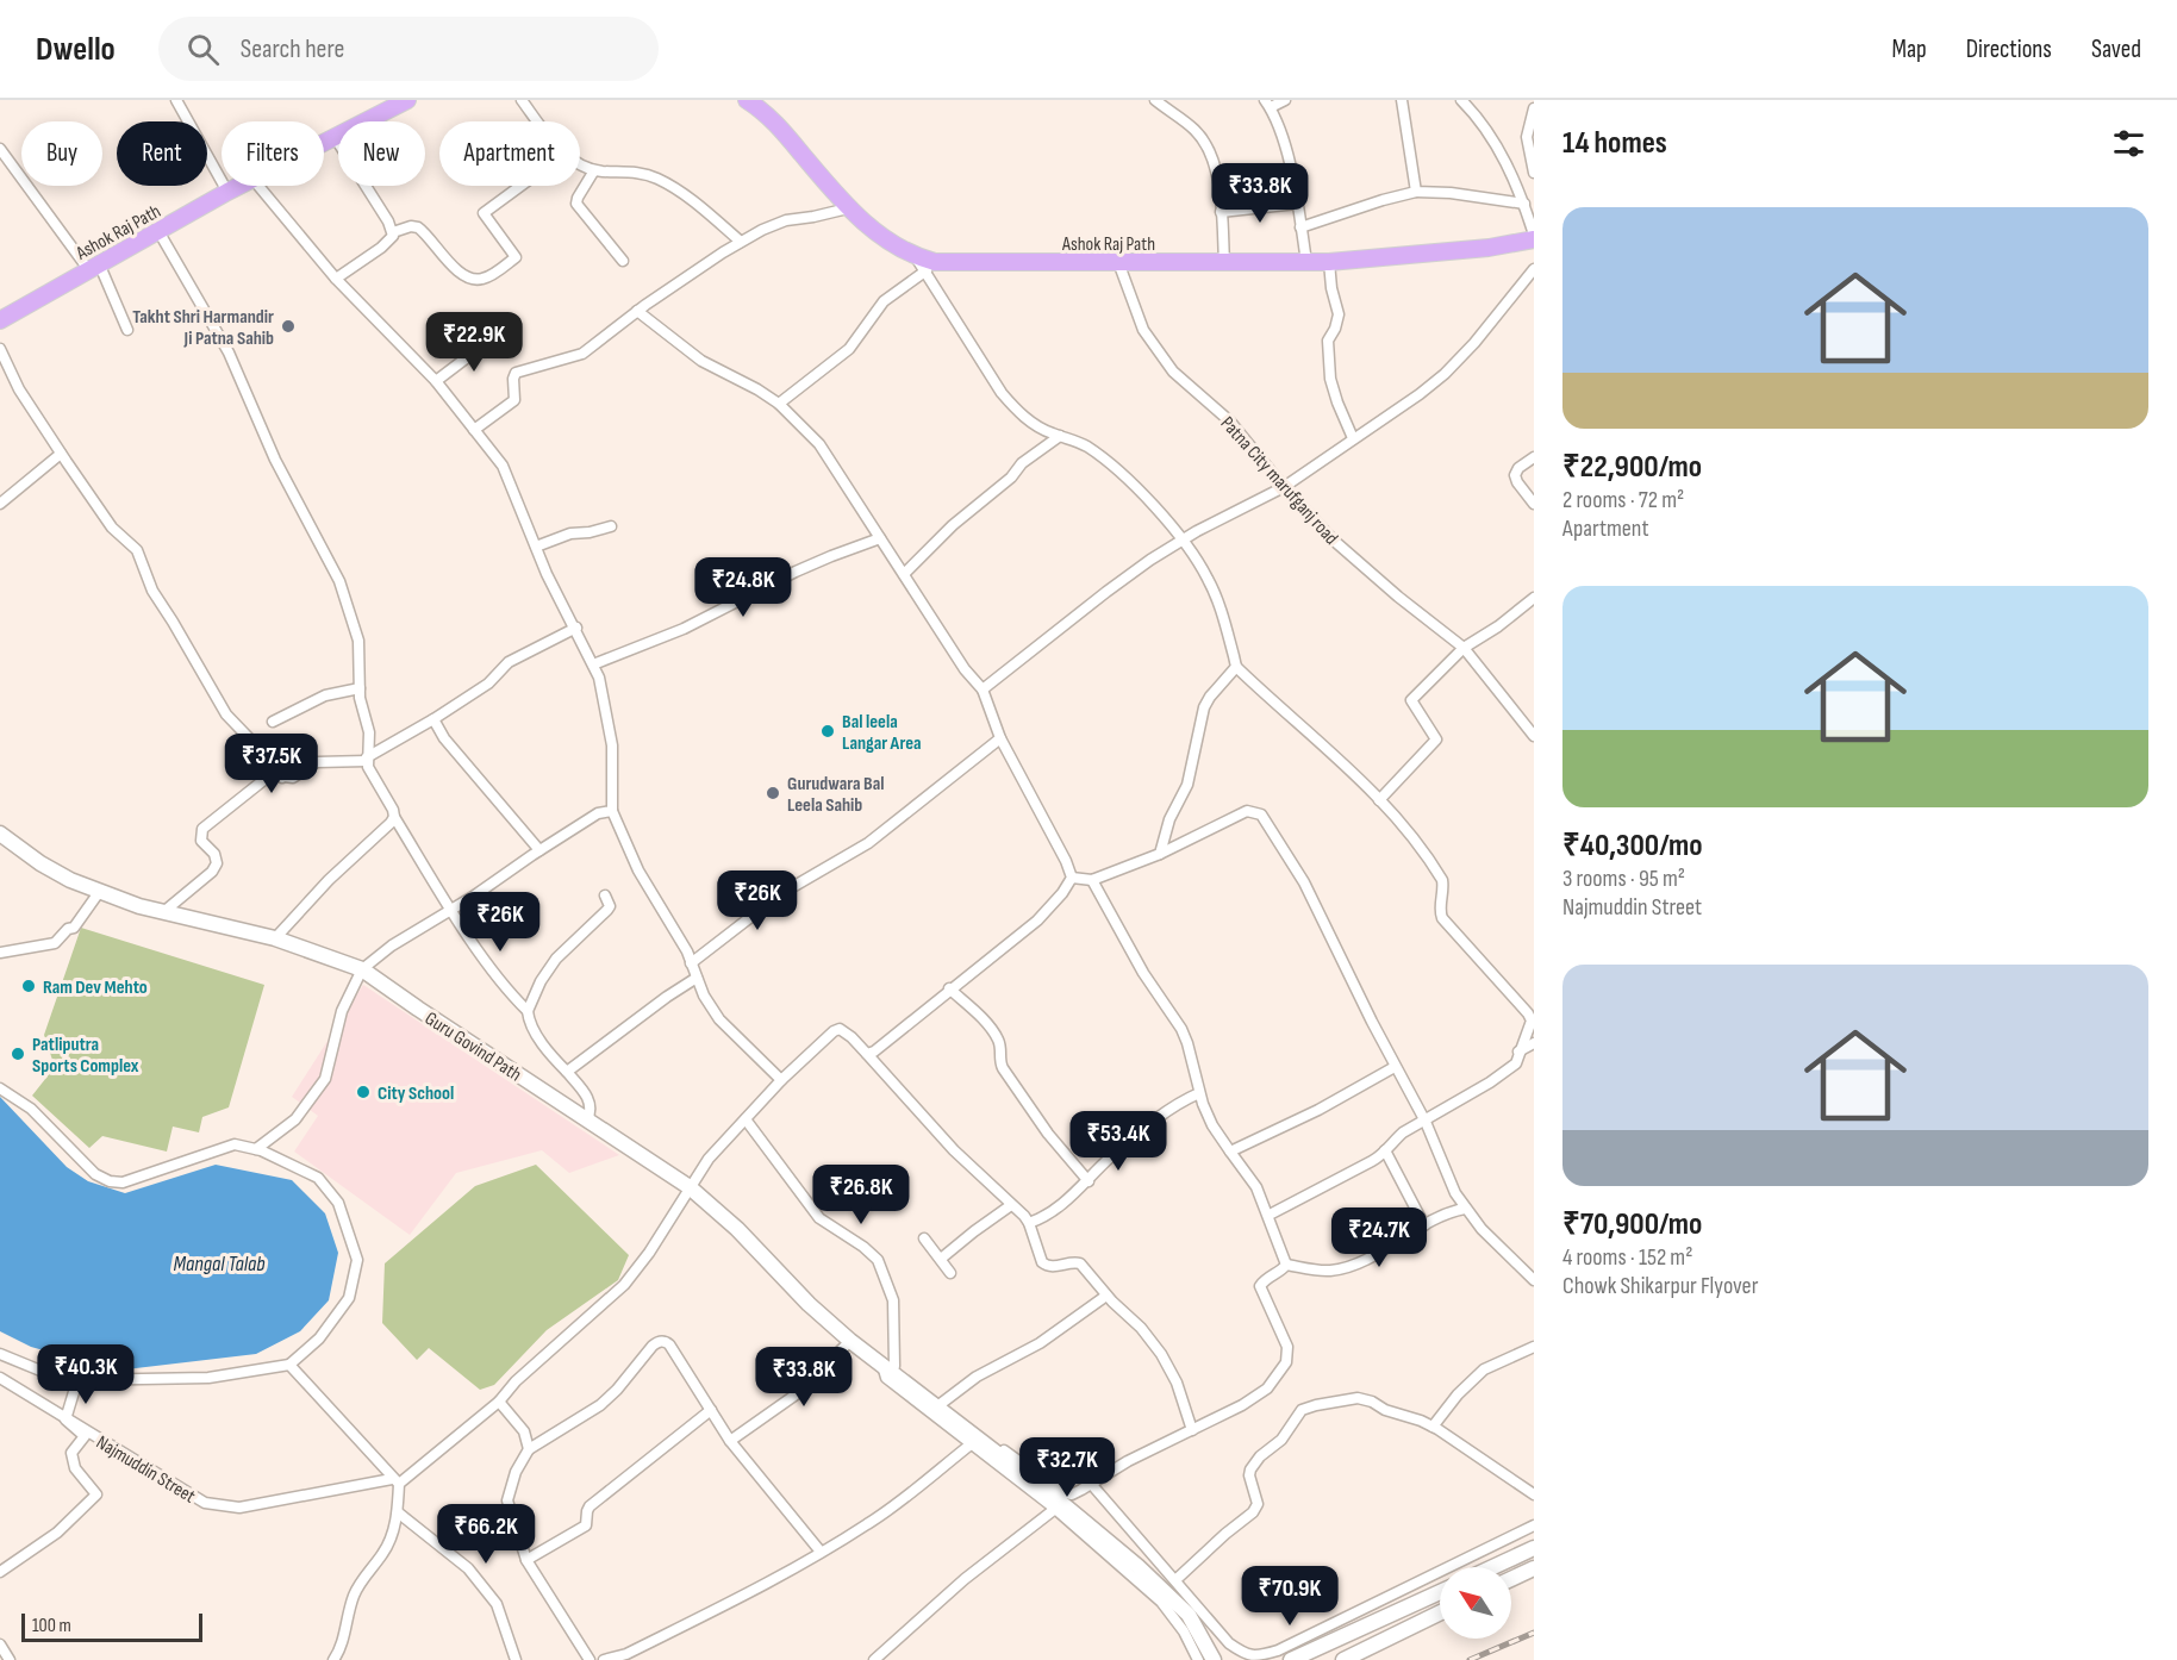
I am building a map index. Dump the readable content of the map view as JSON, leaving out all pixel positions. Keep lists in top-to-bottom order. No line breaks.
{"streets":{"main road":["Ashok Raj Path"],"street":["Patna City marufganj road","Guru Govind Path","Najmuddin Street"]},"crossings":[["Ashok Raj Path","Patna City marufganj road"]],"water":["Mangal Talab"],"places":["Takht Shri Harmandir Ji Patna Sahib","Bal leela Langar Area","Gurudwara Bal Leela Sahib","Ram Dev Mehto","Patliputra Sports Complex","City School"],"scale_bar":"100 m","north":"top left","page":{"header":"Dwello","search":"Search here","nav":["Map","Directions","Saved"],"heading":"14 homes","chip":["Buy","Rent","Filters","New","Apartment"],"price":["₹33.8K","₹22.9K","₹24.8K","₹37.5K","₹26K","₹26K","₹53.4K","₹26.8K","₹24.7K","₹40.3K","₹33.8K","₹32.7K","₹66.2K","₹70.9K"],"list":[{"name":"₹22,900/mo","note":"2 rooms · 72 m² · Apartment"},{"name":"₹40,300/mo","note":"3 rooms · 95 m² · Najmuddin Street"},{"name":"₹70,900/mo","note":"4 rooms · 152 m² · Chowk Shikarpur Flyover"}],"scale":"100 m"}}
